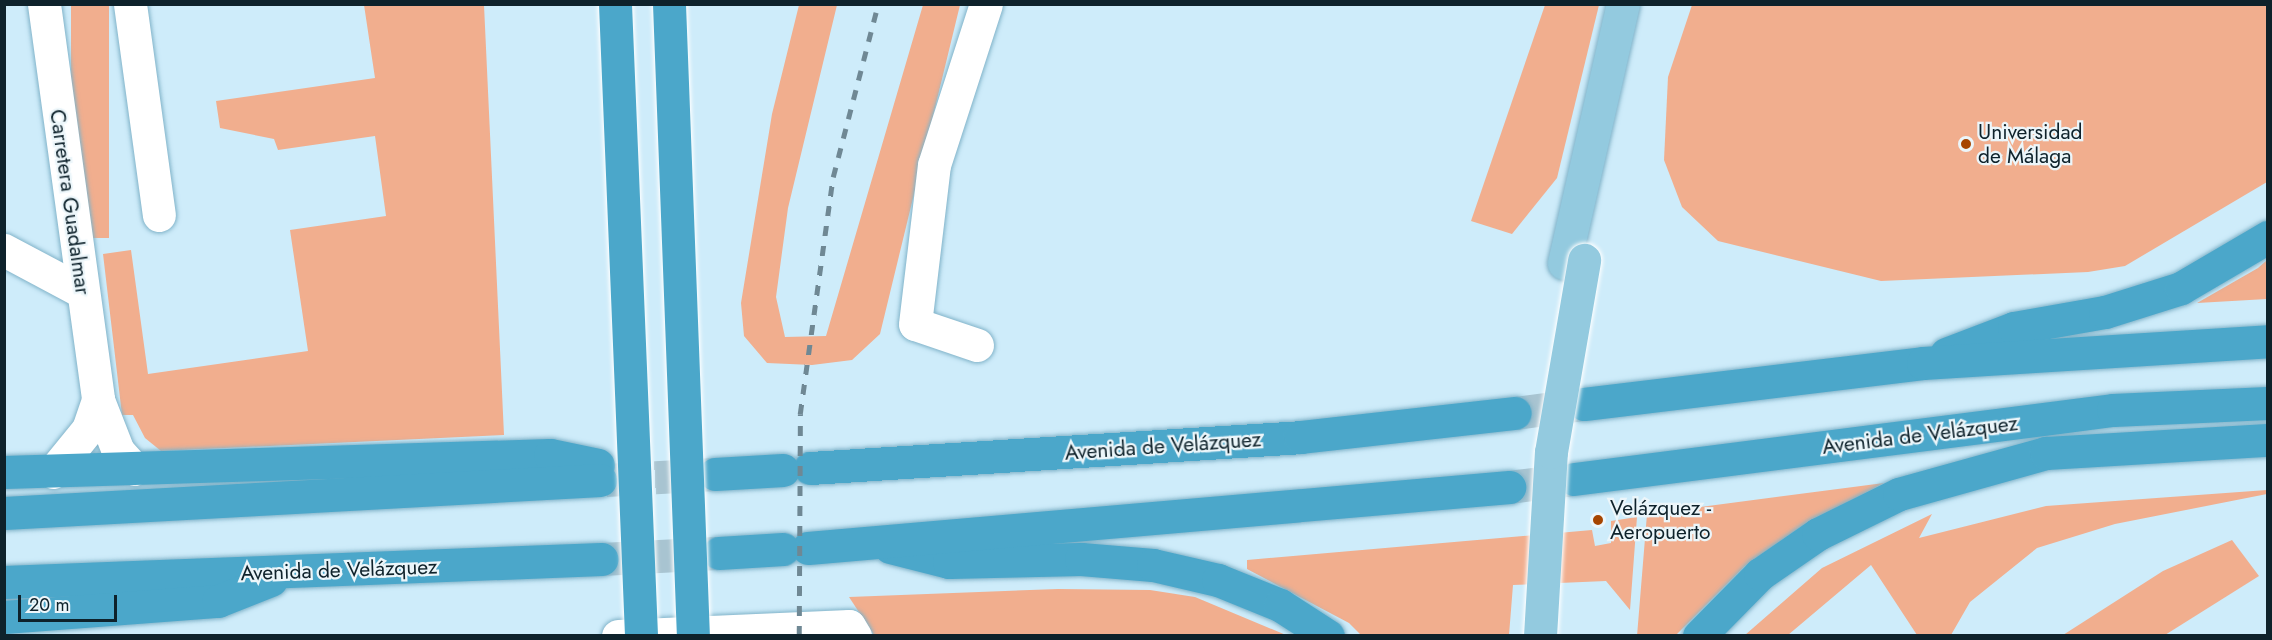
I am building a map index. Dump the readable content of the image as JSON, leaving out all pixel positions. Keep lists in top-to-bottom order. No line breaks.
{"streets":{"highway":["Avenida de Velázquez"],"street":["Carretera Guadalmar"]},"places":["Universidad de Málaga","Velázquez - Aeropuerto"],"scale_bar":"20 m"}
